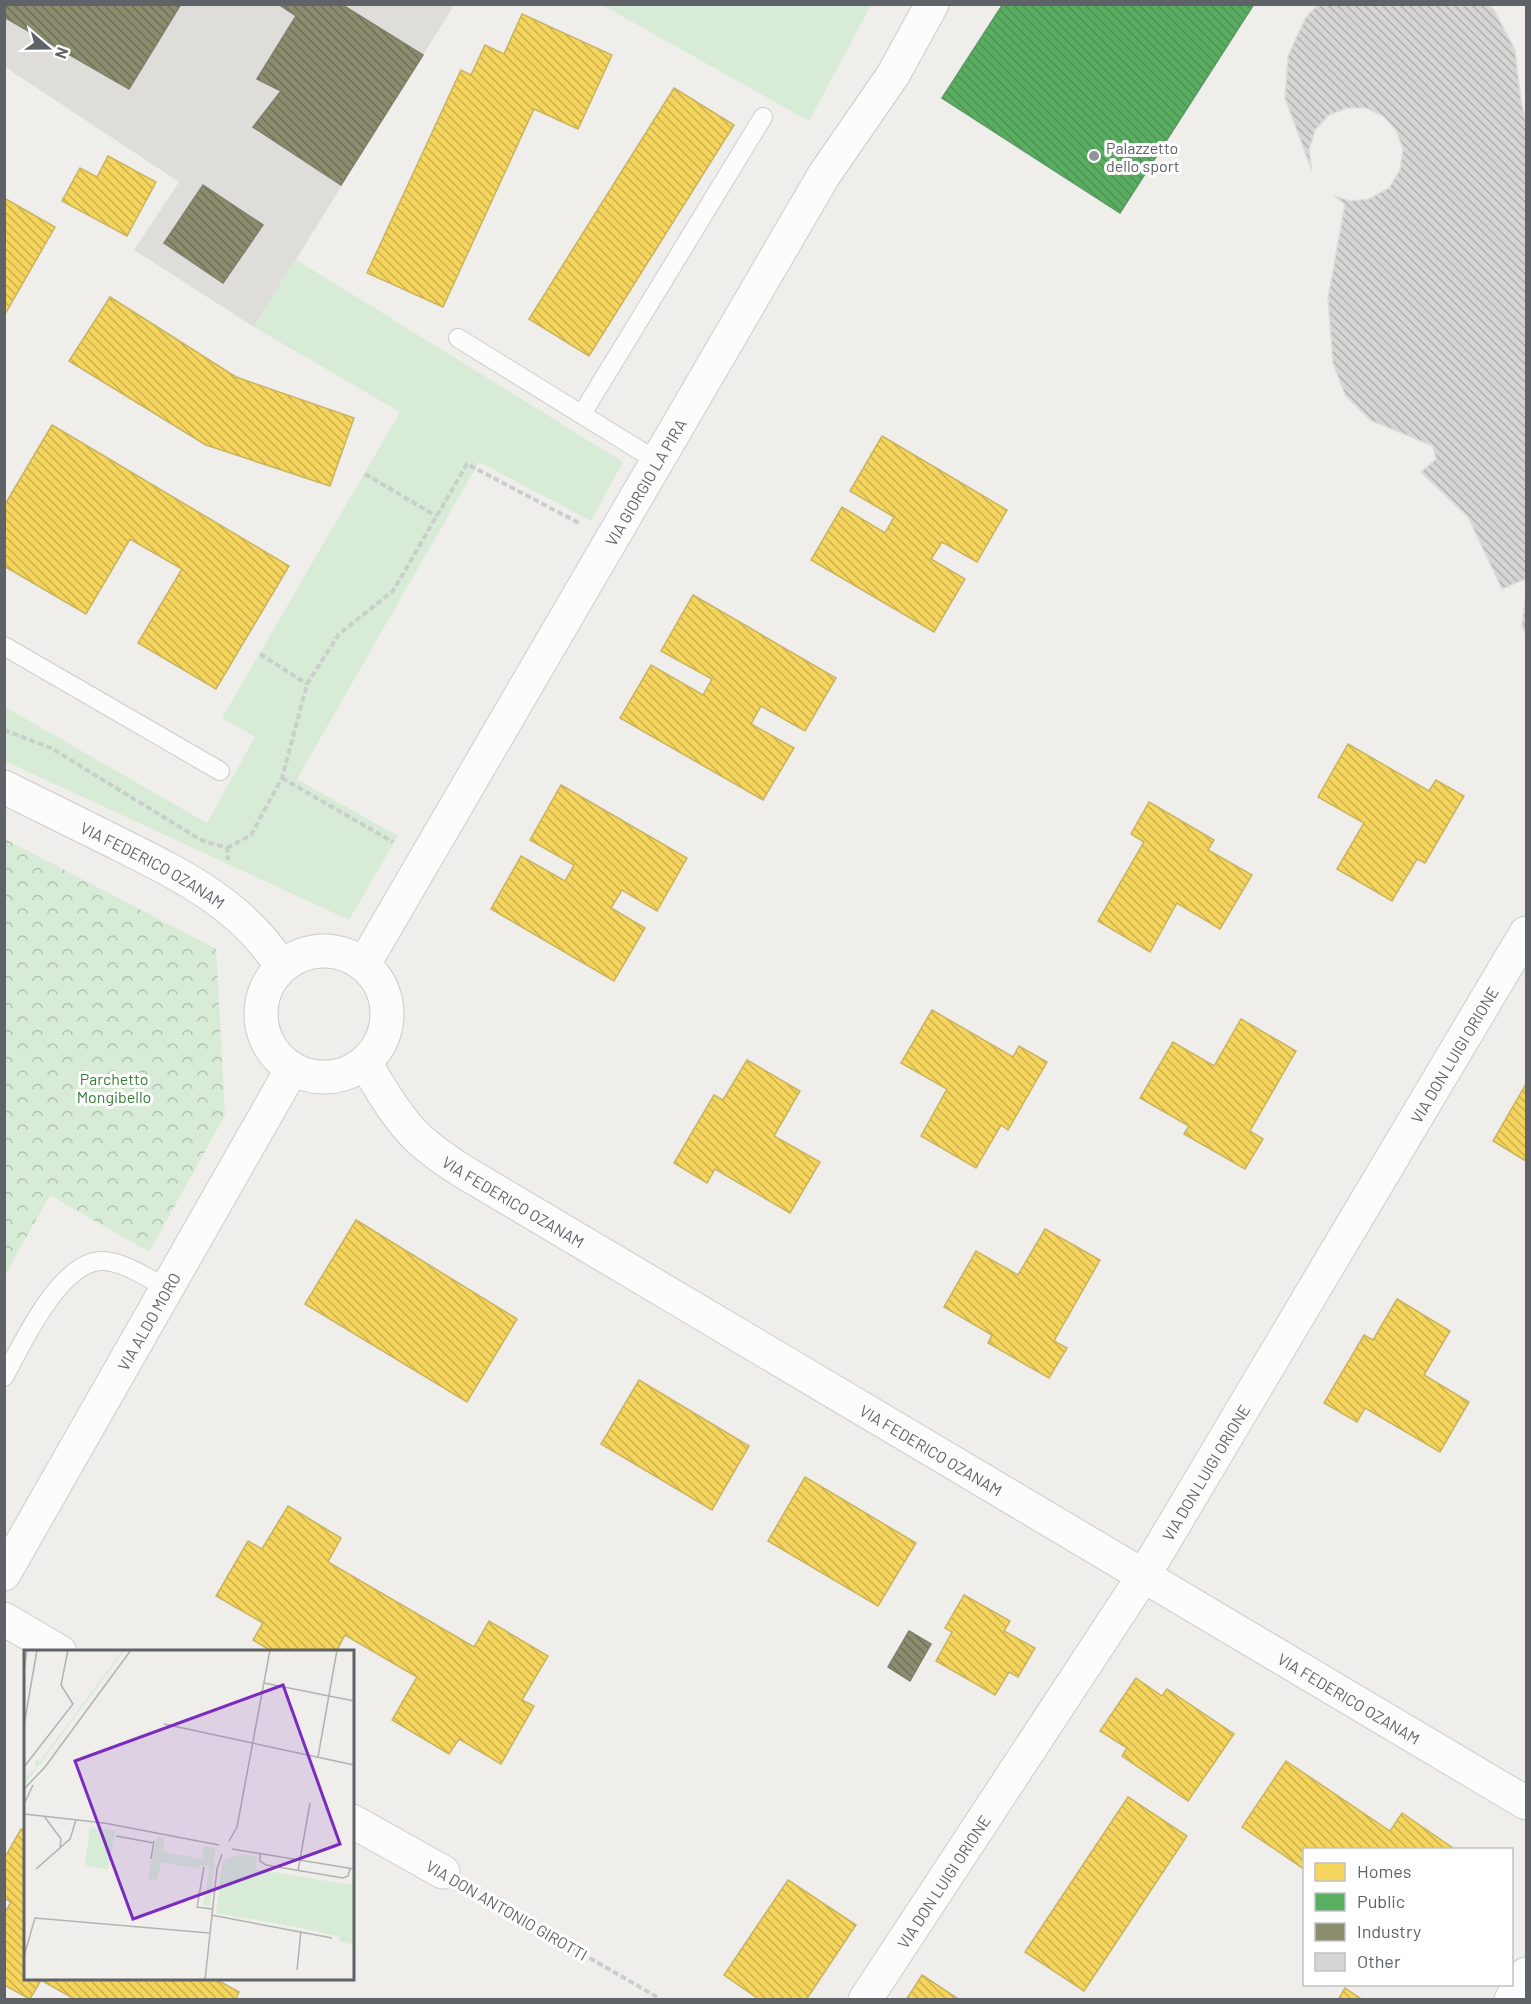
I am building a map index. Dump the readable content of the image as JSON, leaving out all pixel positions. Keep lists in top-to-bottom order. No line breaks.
{"streets":{"street":["VIA GIORGIO LA PIRA","VIA FEDERICO OZANAM","VIA DON LUIGI ORIONE","VIA ALDO MORO","VIA DON ANTONIO GIROTTI"]},"crossings":[["VIA GIORGIO LA PIRA","VIA FEDERICO OZANAM"],["VIA GIORGIO LA PIRA","VIA ALDO MORO"],["VIA FEDERICO OZANAM","VIA DON LUIGI ORIONE"],["VIA FEDERICO OZANAM","VIA ALDO MORO"]],"parks":["Parchetto Mongibello"],"places":["Palazzetto dello sport"],"legend":["Homes","Public","Industry","Other"],"north":"right"}
